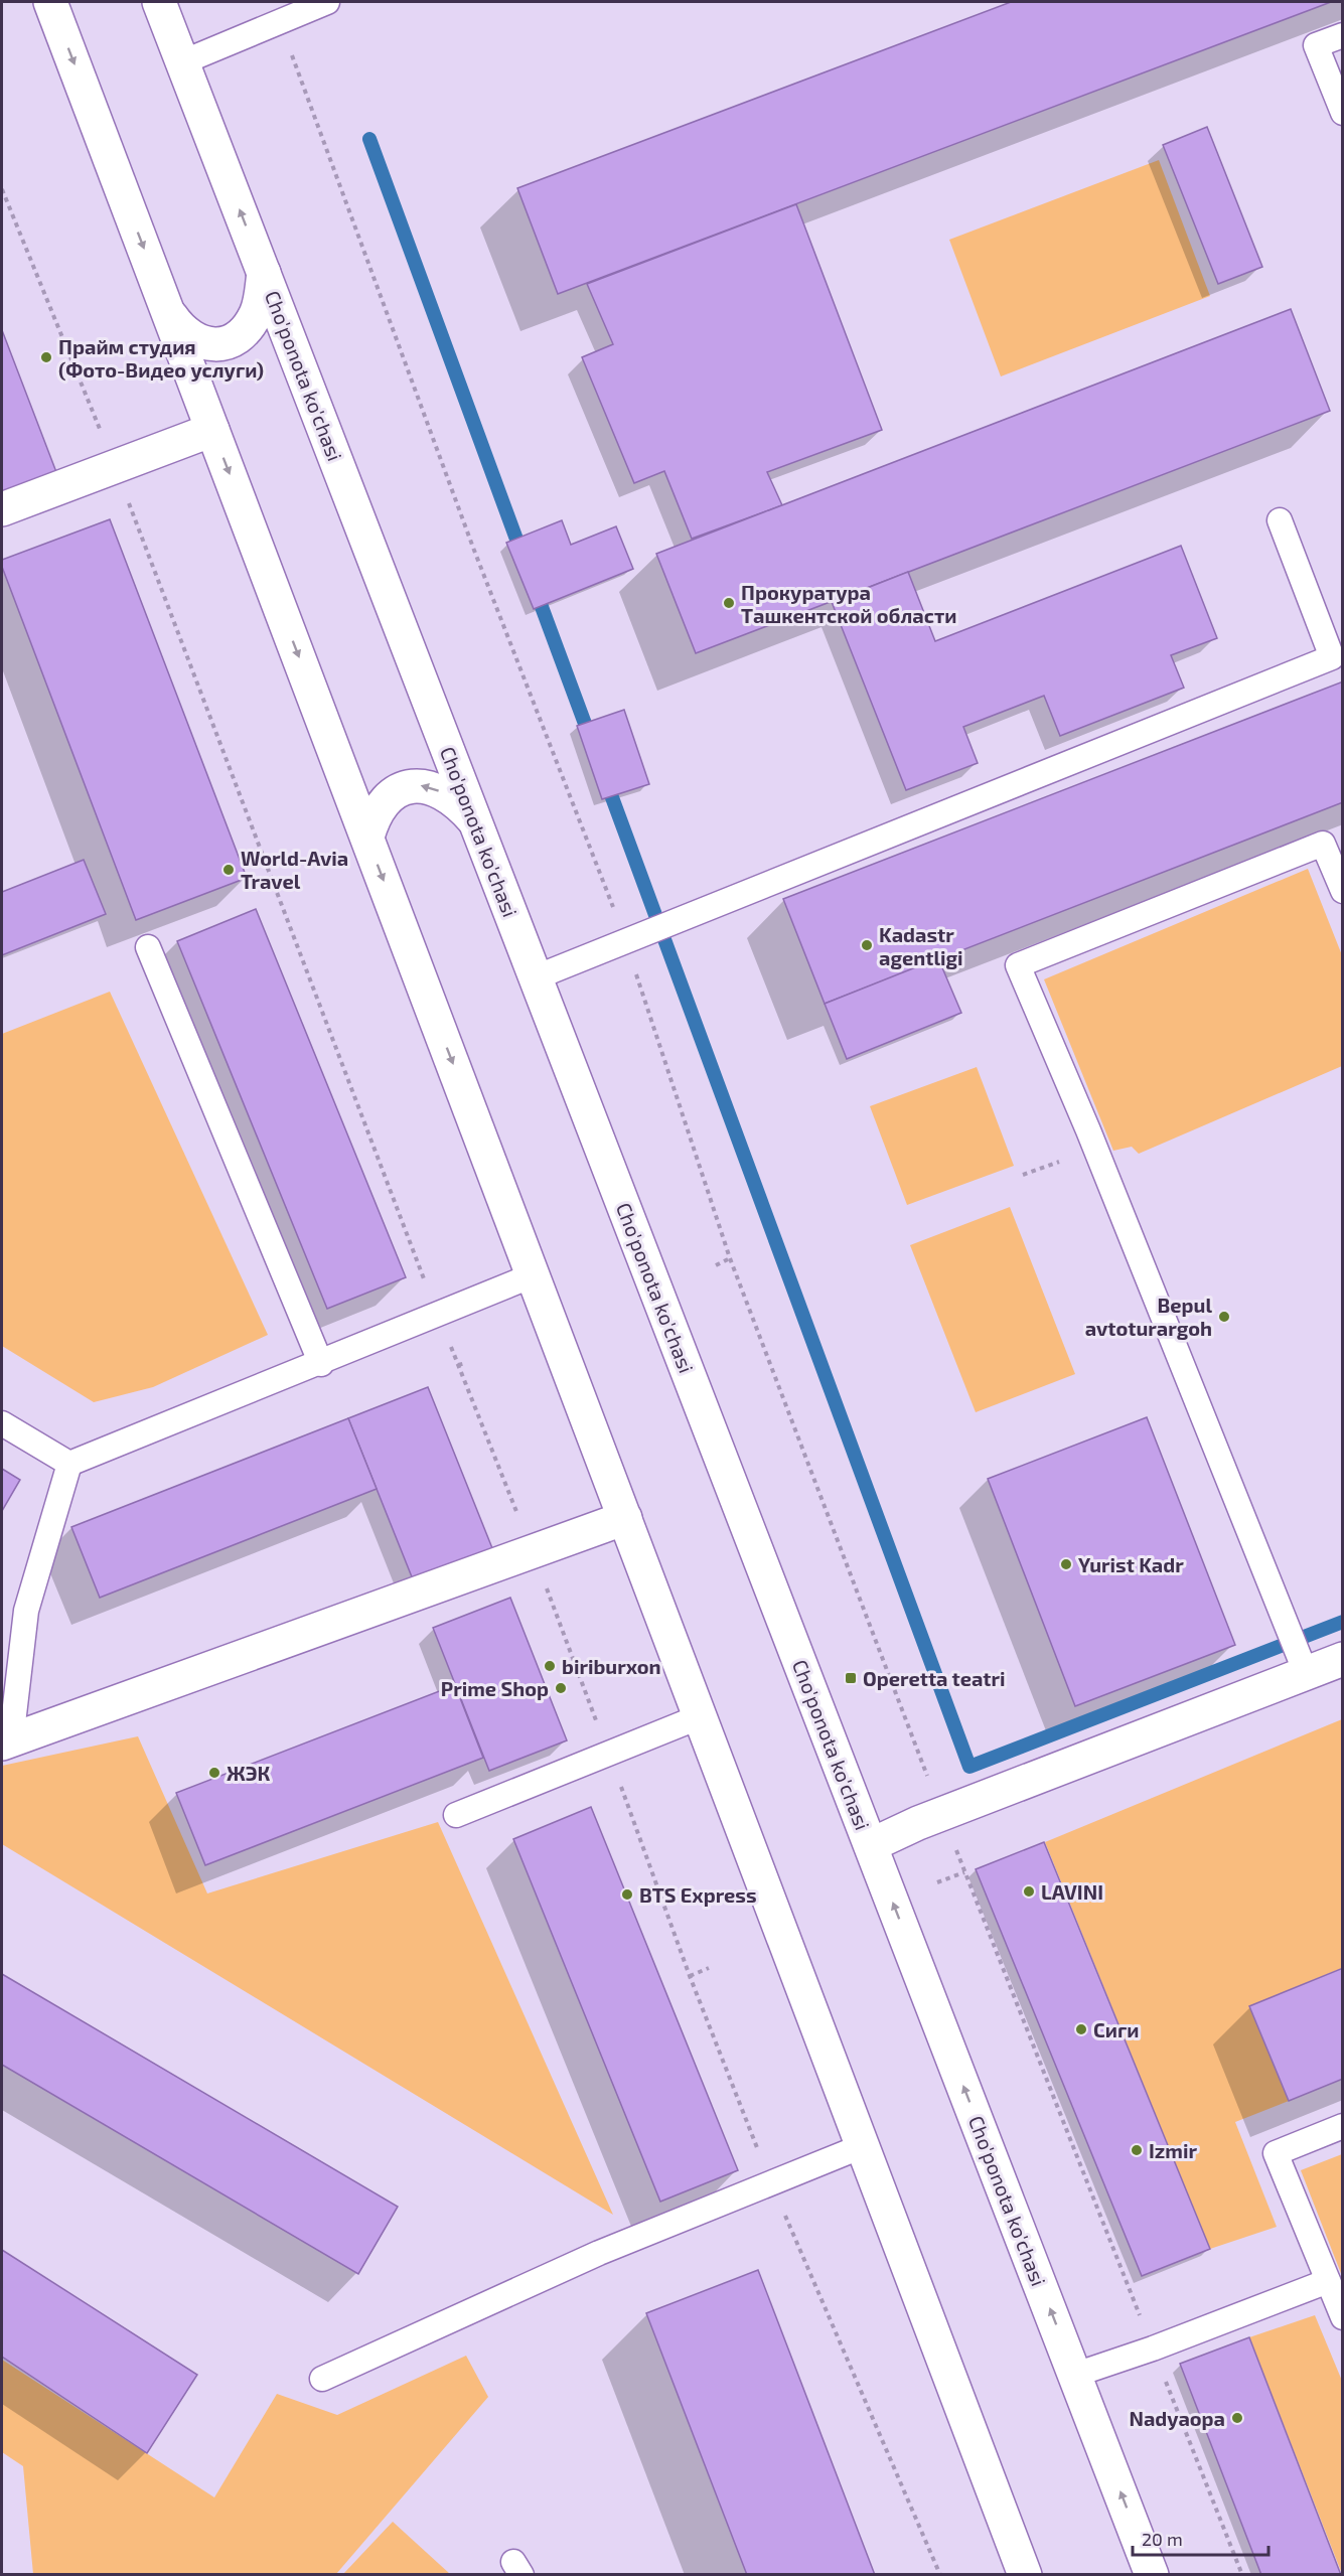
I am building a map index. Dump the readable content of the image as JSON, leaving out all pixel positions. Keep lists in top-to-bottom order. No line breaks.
{"streets":{"main road":["Cho'ponota ko'chasi"]},"places":{"other":["Прайм студия (Фото-Видео услуги)","Прокуратура Ташкентской области","World-Avia Travel","Kadastr agentligi","Bepul avtoturargoh","Yurist Kadr","biriburxon","Prime Shop","ЖЭК","LAVINI","BTS Express","Сиги","Izmir","Nadyaopa"],"transit":["Operetta teatri"]},"scale_bar":"20 m"}
